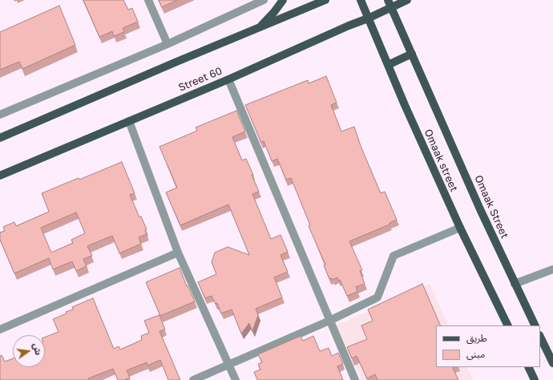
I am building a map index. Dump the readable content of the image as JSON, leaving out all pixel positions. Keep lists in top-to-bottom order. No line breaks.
{"streets":{"main road":["Street 60","Omaak street","Omaak Street"]},"crossings":[["Street 60","Omaak street"]],"legend":["طريق","مبنى"],"north":"right"}
